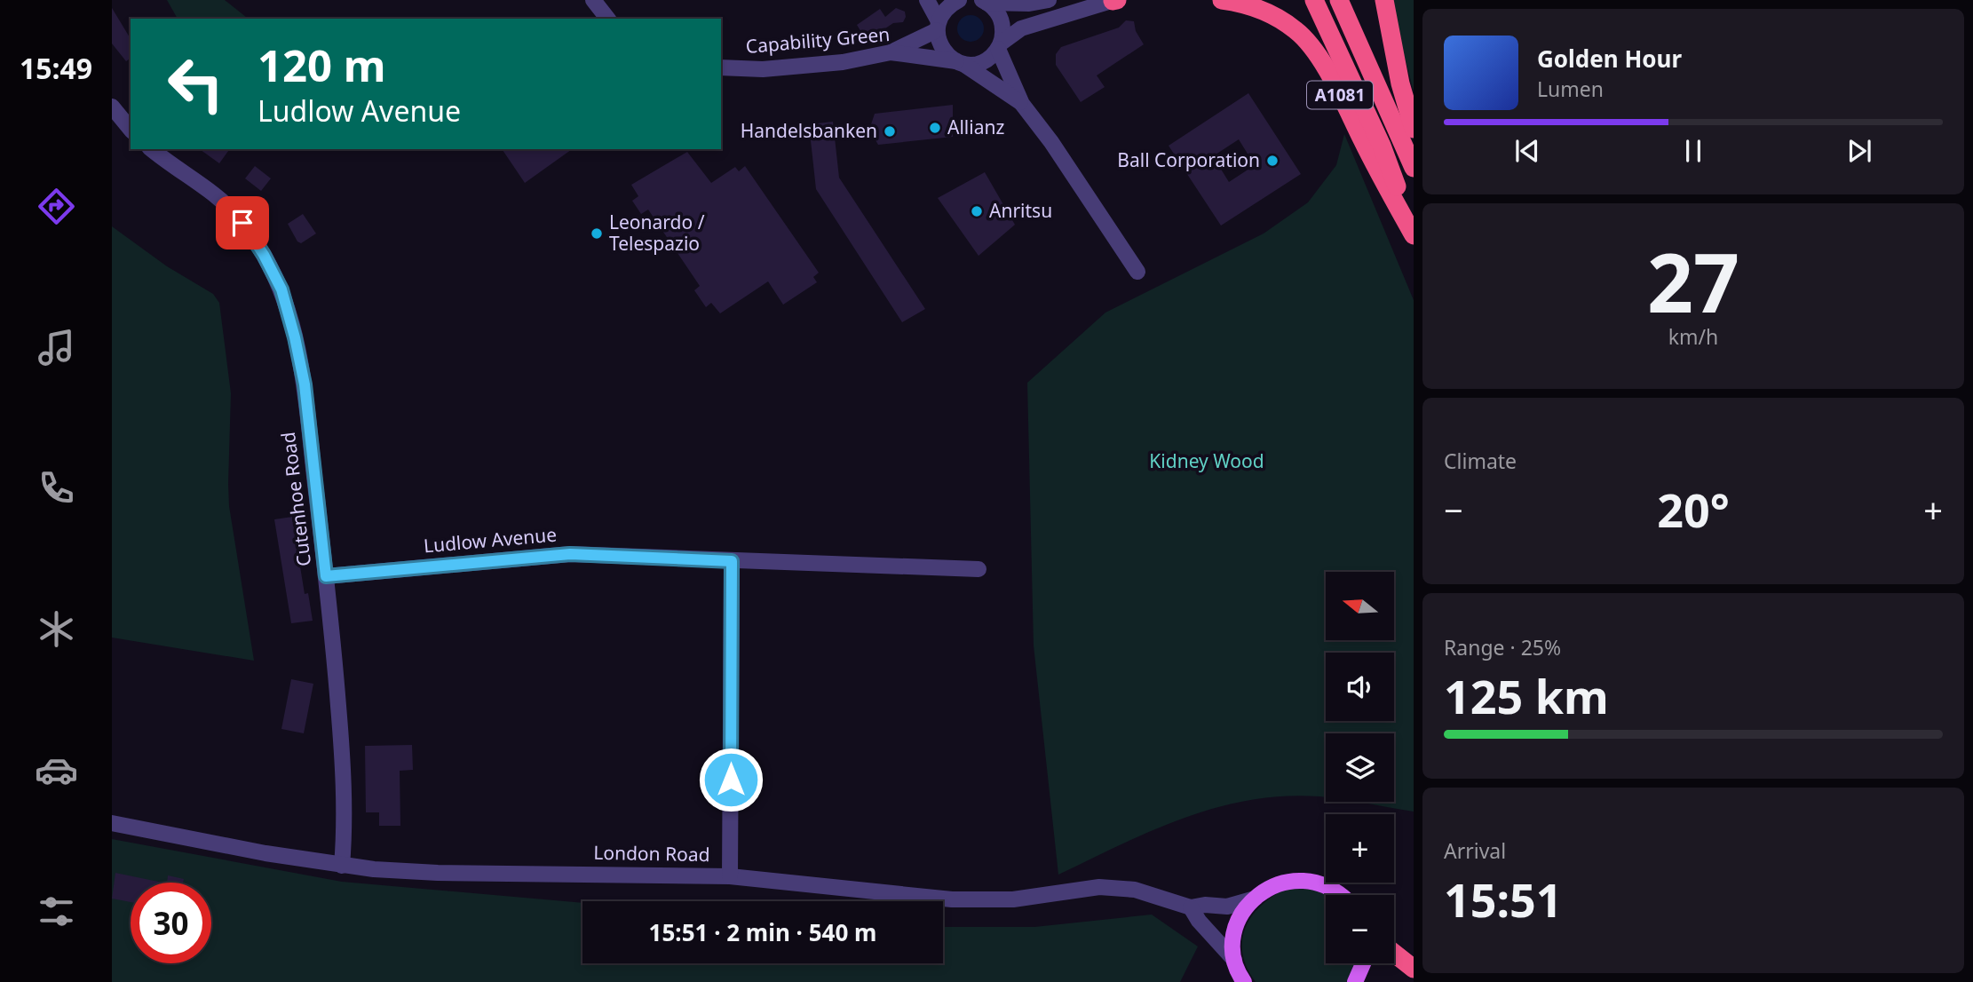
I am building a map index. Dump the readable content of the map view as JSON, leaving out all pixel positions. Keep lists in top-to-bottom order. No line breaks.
{"streets":{"highway":["A1081"],"street":["Capability Green","Cutenhoe Road","Ludlow Avenue","London Road"]},"crossings":[["Cutenhoe Road","Ludlow Avenue"],["Cutenhoe Road","London Road"]],"parks":["Kidney Wood"],"places":["Allianz","Handelsbanken","Ball Corporation","Anritsu","Leonardo / Telespazio"],"north":"left","page":{"tabs":"15:49","turn":["120 m","Ludlow Avenue"],"song":["Golden Hour","Lumen"],"tile":[["27","km/h"],"Climate",["Range · 25%","125 km"],["Arrival","15:51"]],"heat":["−","20°","+"],"map_buttons":["+","−"],"limit":"30","trip":"15:51 · 2 min · 540 m"}}
